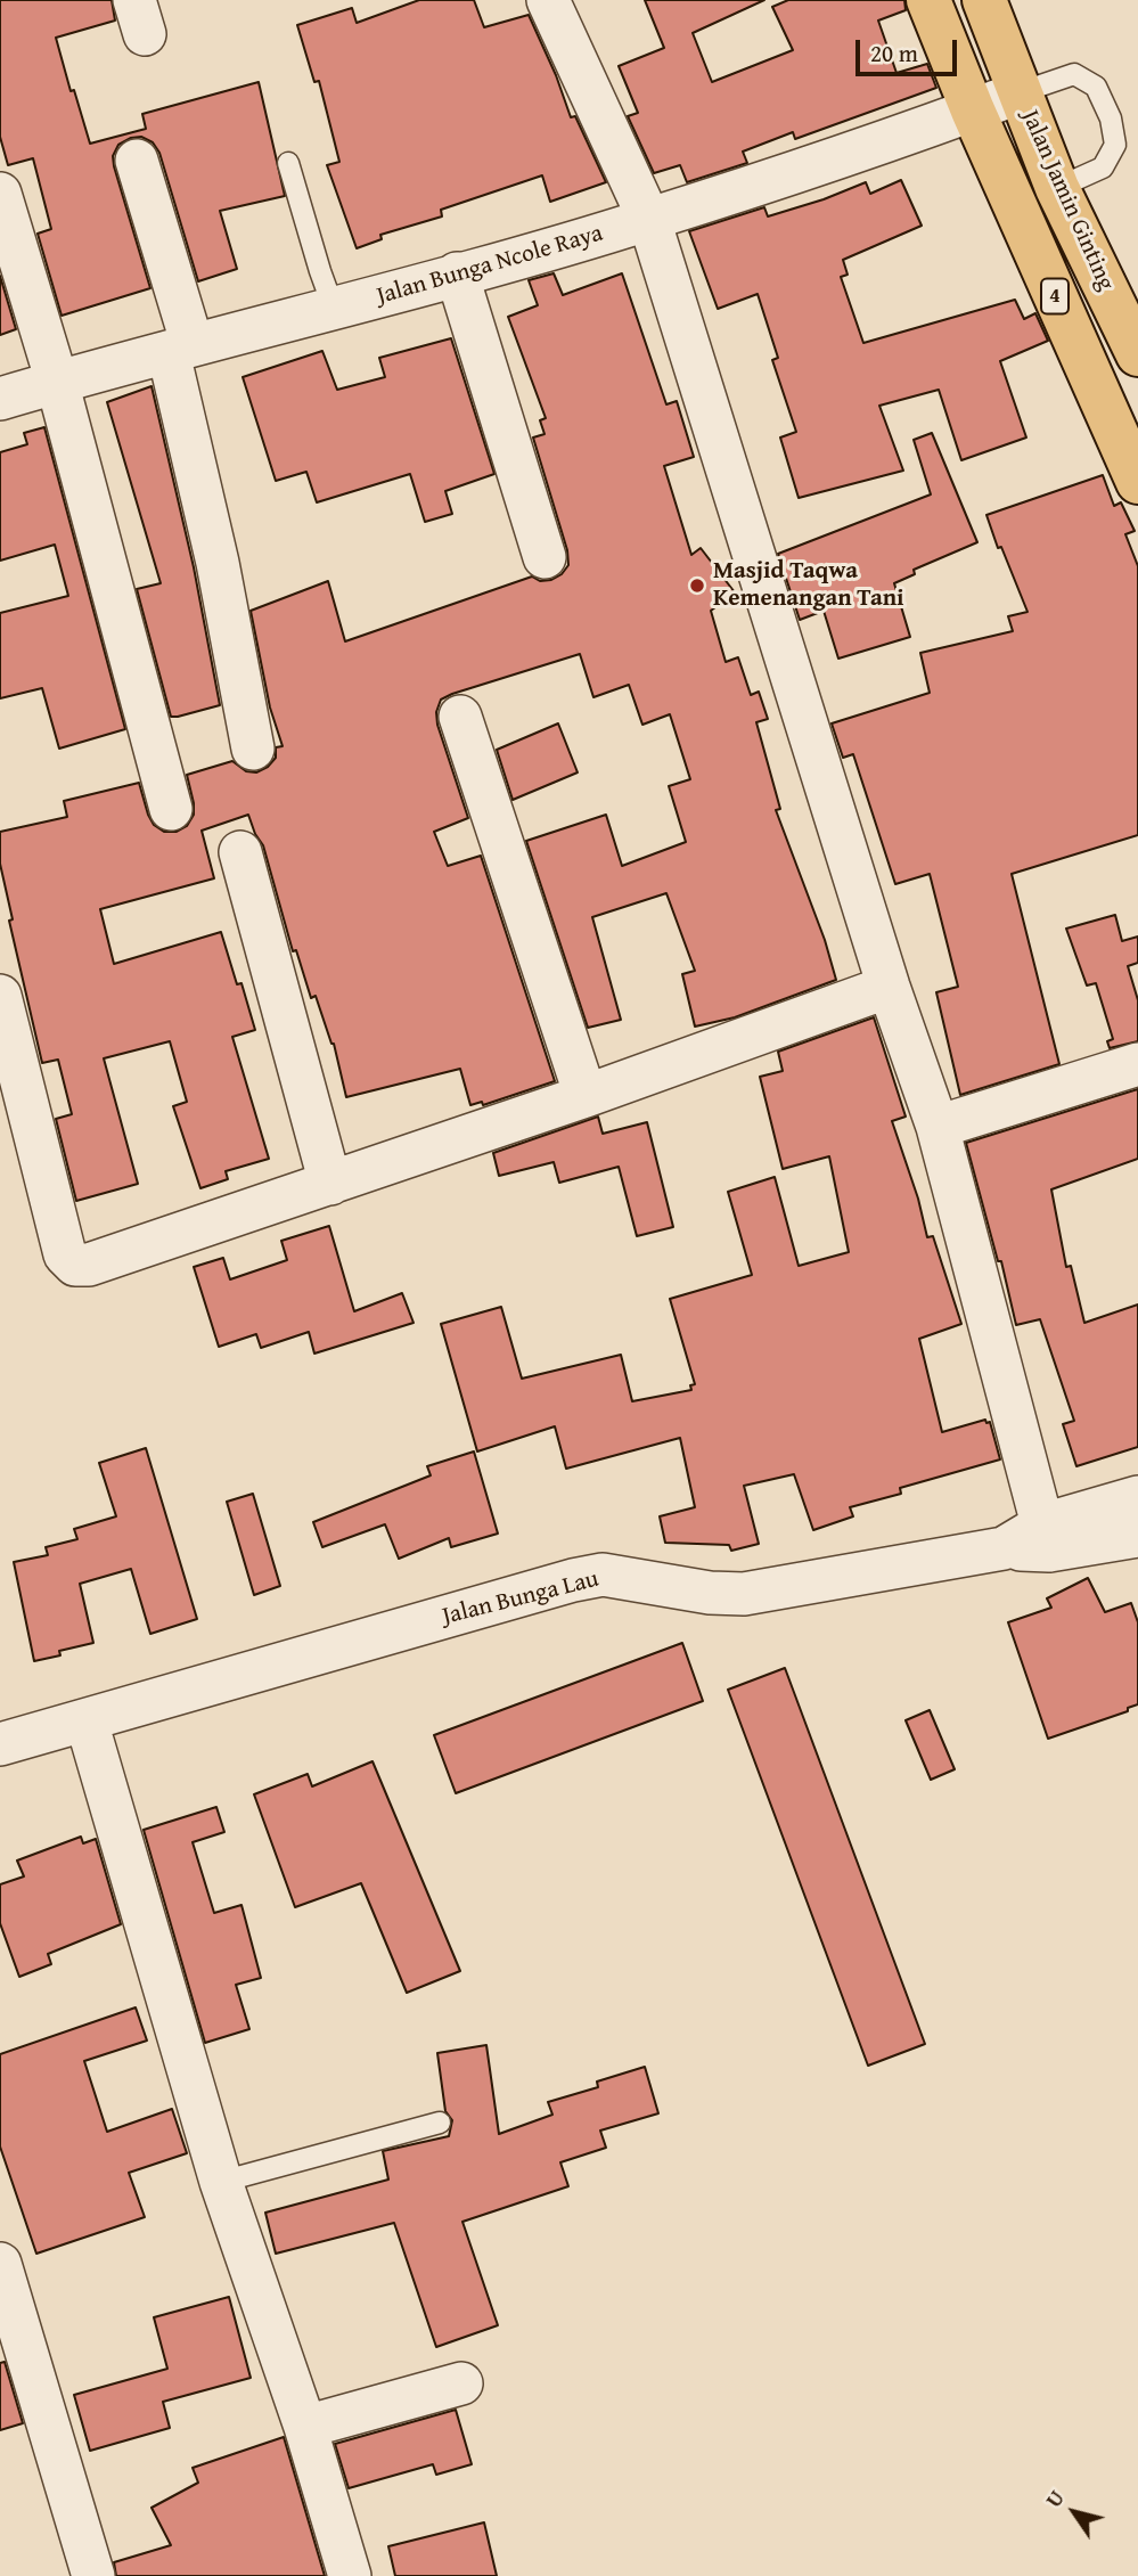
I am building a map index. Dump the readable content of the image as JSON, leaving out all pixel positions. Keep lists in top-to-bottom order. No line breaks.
{"streets":{"highway":["Jalan Jamin Ginting","4"],"street":["Jalan Bunga Ncole Raya","Jalan Bunga Lau"]},"crossings":[["Jalan Jamin Ginting","Jalan Bunga Ncole Raya"]],"places":["Masjid Taqwa Kemenangan Tani"],"scale_bar":"20 m","north":"top left"}
